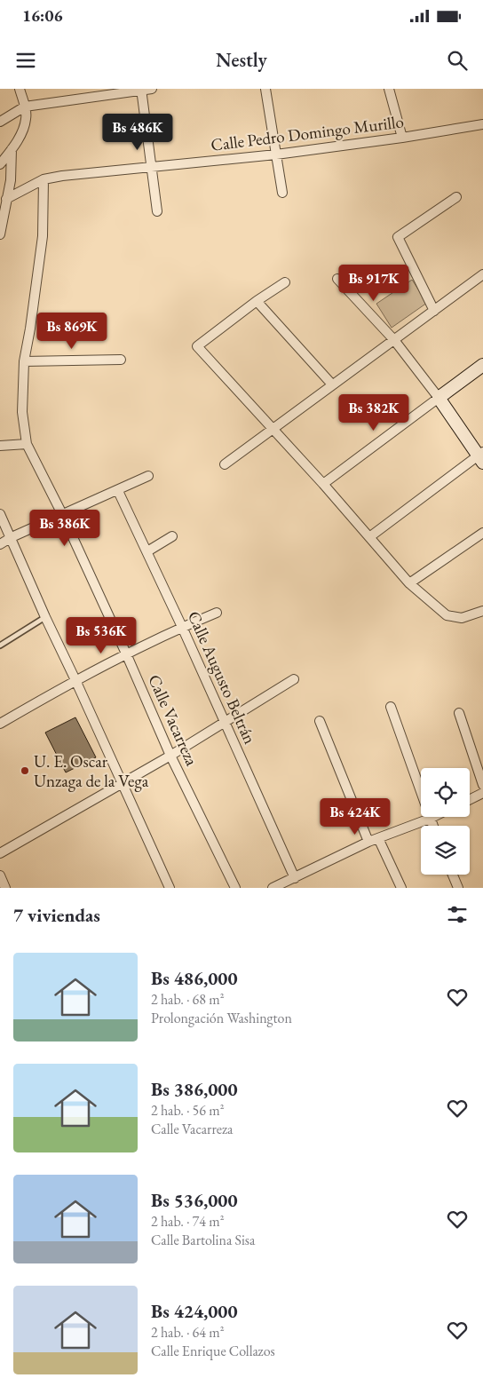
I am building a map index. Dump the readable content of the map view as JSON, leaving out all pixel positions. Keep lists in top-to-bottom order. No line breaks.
{"streets":{"street":["Calle Pedro Domingo Murillo","Calle Augusto Beltrán","Calle Vacarreza"]},"crossings":[["Calle Pedro Domingo Murillo","Calle Vacarreza"]],"places":["U. E. Oscar Unzaga de la Vega"],"page":{"status":"16:06","header":"Nestly","price":["Bs 486K","Bs 917K","Bs 869K","Bs 382K","Bs 386K","Bs 536K","Bs 424K"],"heading":"7 viviendas","list":[{"name":"Bs 486,000","note":"2 hab. · 68 m² · Prolongación Washington"},{"name":"Bs 386,000","note":"2 hab. · 56 m² · Calle Vacarreza"},{"name":"Bs 536,000","note":"2 hab. · 74 m² · Calle Bartolina Sisa"},{"name":"Bs 424,000","note":"2 hab. · 64 m² · Calle Enrique Collazos"}]}}
